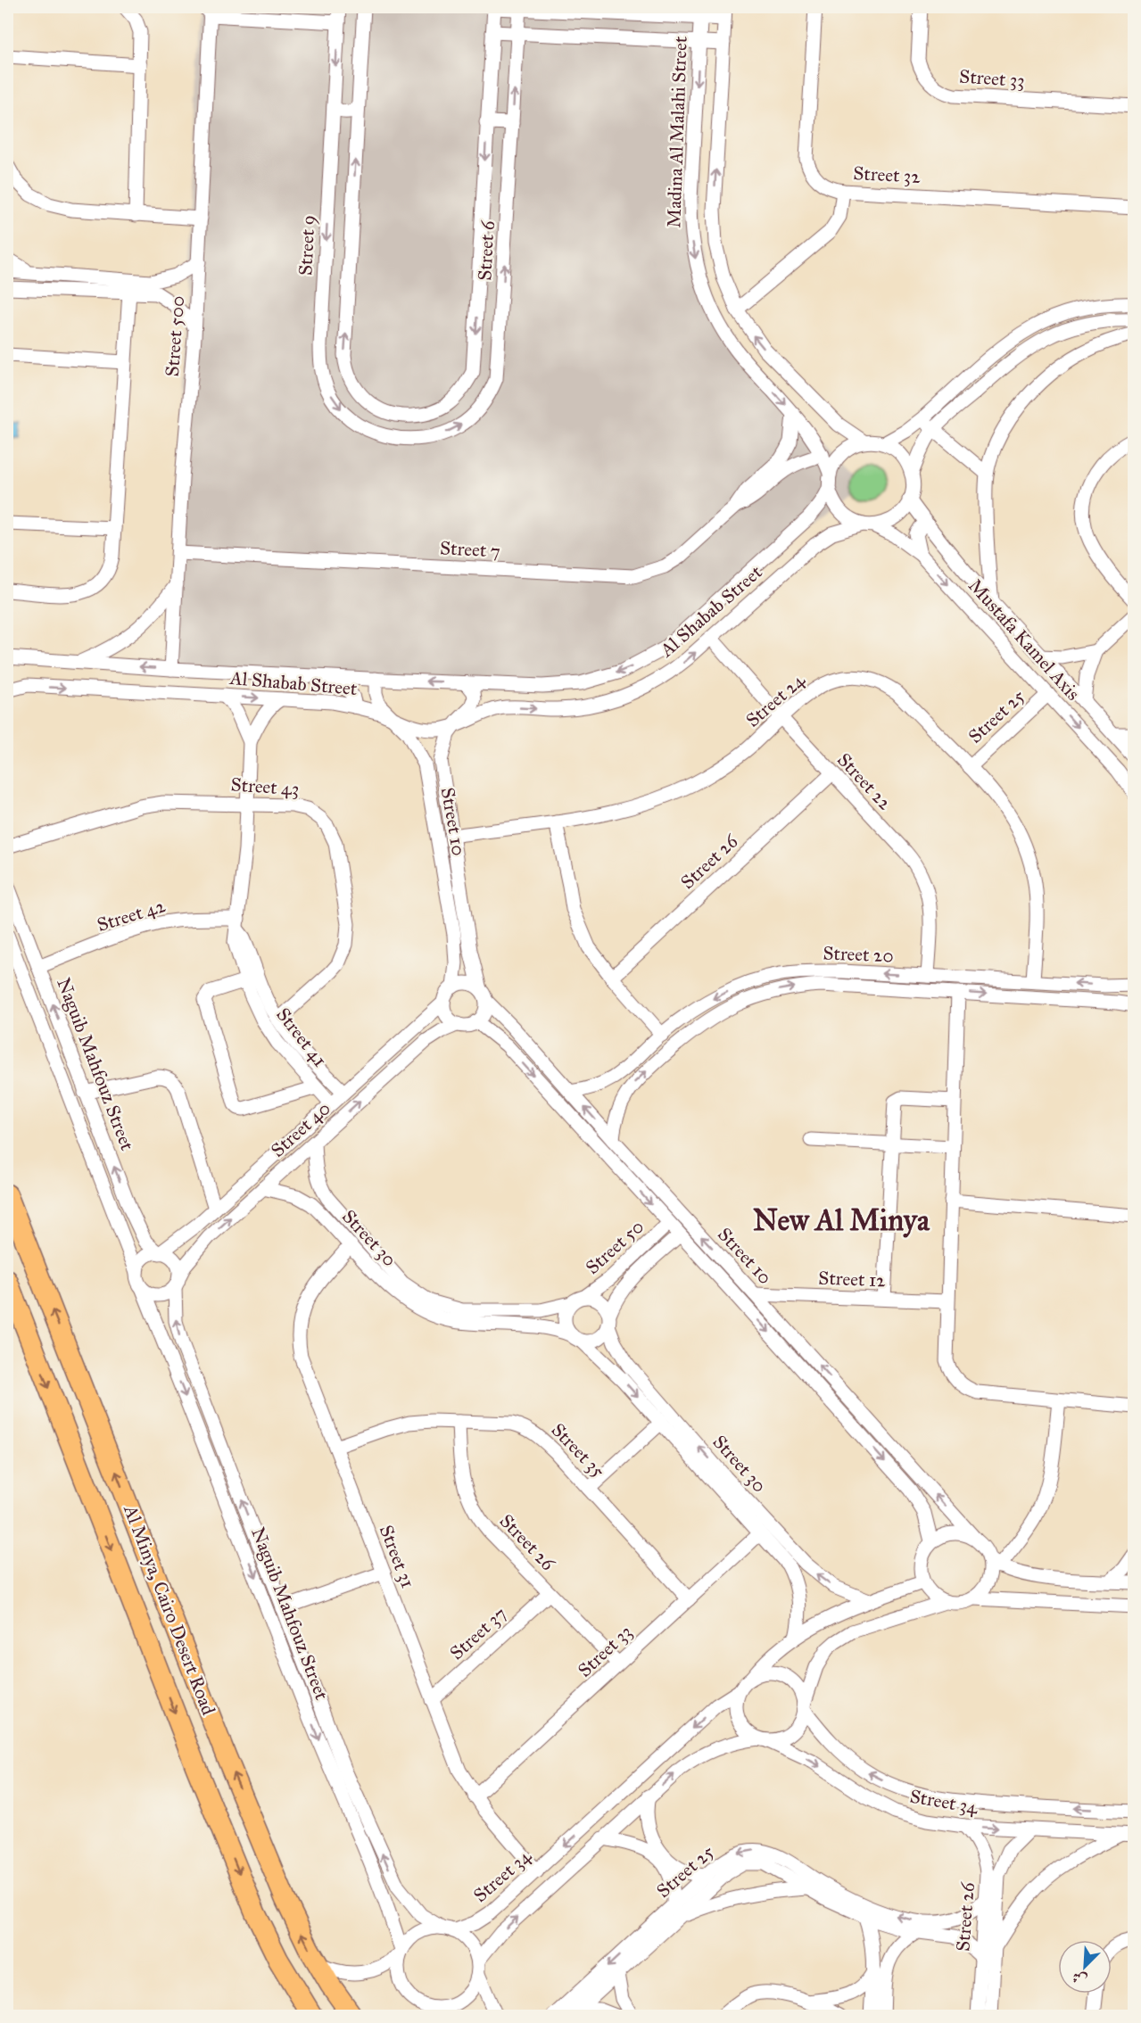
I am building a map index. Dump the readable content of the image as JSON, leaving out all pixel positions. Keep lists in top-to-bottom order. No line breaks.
{"streets":{"highway":["Al Minya, Cairo Desert Road"],"street":["Street 33","Madina Al Malahi Street","Street 32","Street 9","Street 6","Street 500","Street 7","Al Shabab Street","Mustafa Kamel Axis","Street 24","Street 25","Street 22","Street 43","Street 10","Street 26","Street 42","Street 20","Street 41","Naguib Mahfouz Street","Street 40","Street 30","Street 50","Street 12","Street 35","Street 31","Street 37","Street 34"]},"crossings":[["Street 33","Street 26"],["Street 33","Street 30"],["Street 33","Street 35"],["Street 33","Street 31"],["Madina Al Malahi Street","Street 7"],["Madina Al Malahi Street","Al Shabab Street"],["Madina Al Malahi Street","Mustafa Kamel Axis"],["Street 9","Street 6"],["Street 500","Street 7"],["Street 500","Al Shabab Street"],["Al Shabab Street","Mustafa Kamel Axis"],["Al Shabab Street","Street 22"],["Al Shabab Street","Street 10"],["Al Shabab Street","Street 41"],["Mustafa Kamel Axis","Street 25"],["Street 24","Street 25"],["Street 24","Street 22"],["Street 24","Street 10"],["Street 24","Street 20"],["Street 25","Street 26"],["Street 22","Street 26"],["Street 22","Street 20"],["Street 43","Street 41"],["Street 10","Street 20"],["Street 10","Street 40"],["Street 10","Street 50"],["Street 10","Street 12"],["Street 26","Street 35"],["Street 26","Street 37"],["Street 26","Street 34"],["Street 42","Street 41"],["Street 42","Naguib Mahfouz Street"],["Street 41","Street 40"],["Naguib Mahfouz Street","Street 40"],["Naguib Mahfouz Street","Street 34"],["Street 40","Street 30"],["Street 30","Street 50"],["Street 30","Street 31"],["Street 35","Street 31"],["Street 31","Street 37"],["Street 31","Street 34"]],"one_way":["Street 9"],"districts":["New Al Minya"],"north":"bottom left"}
